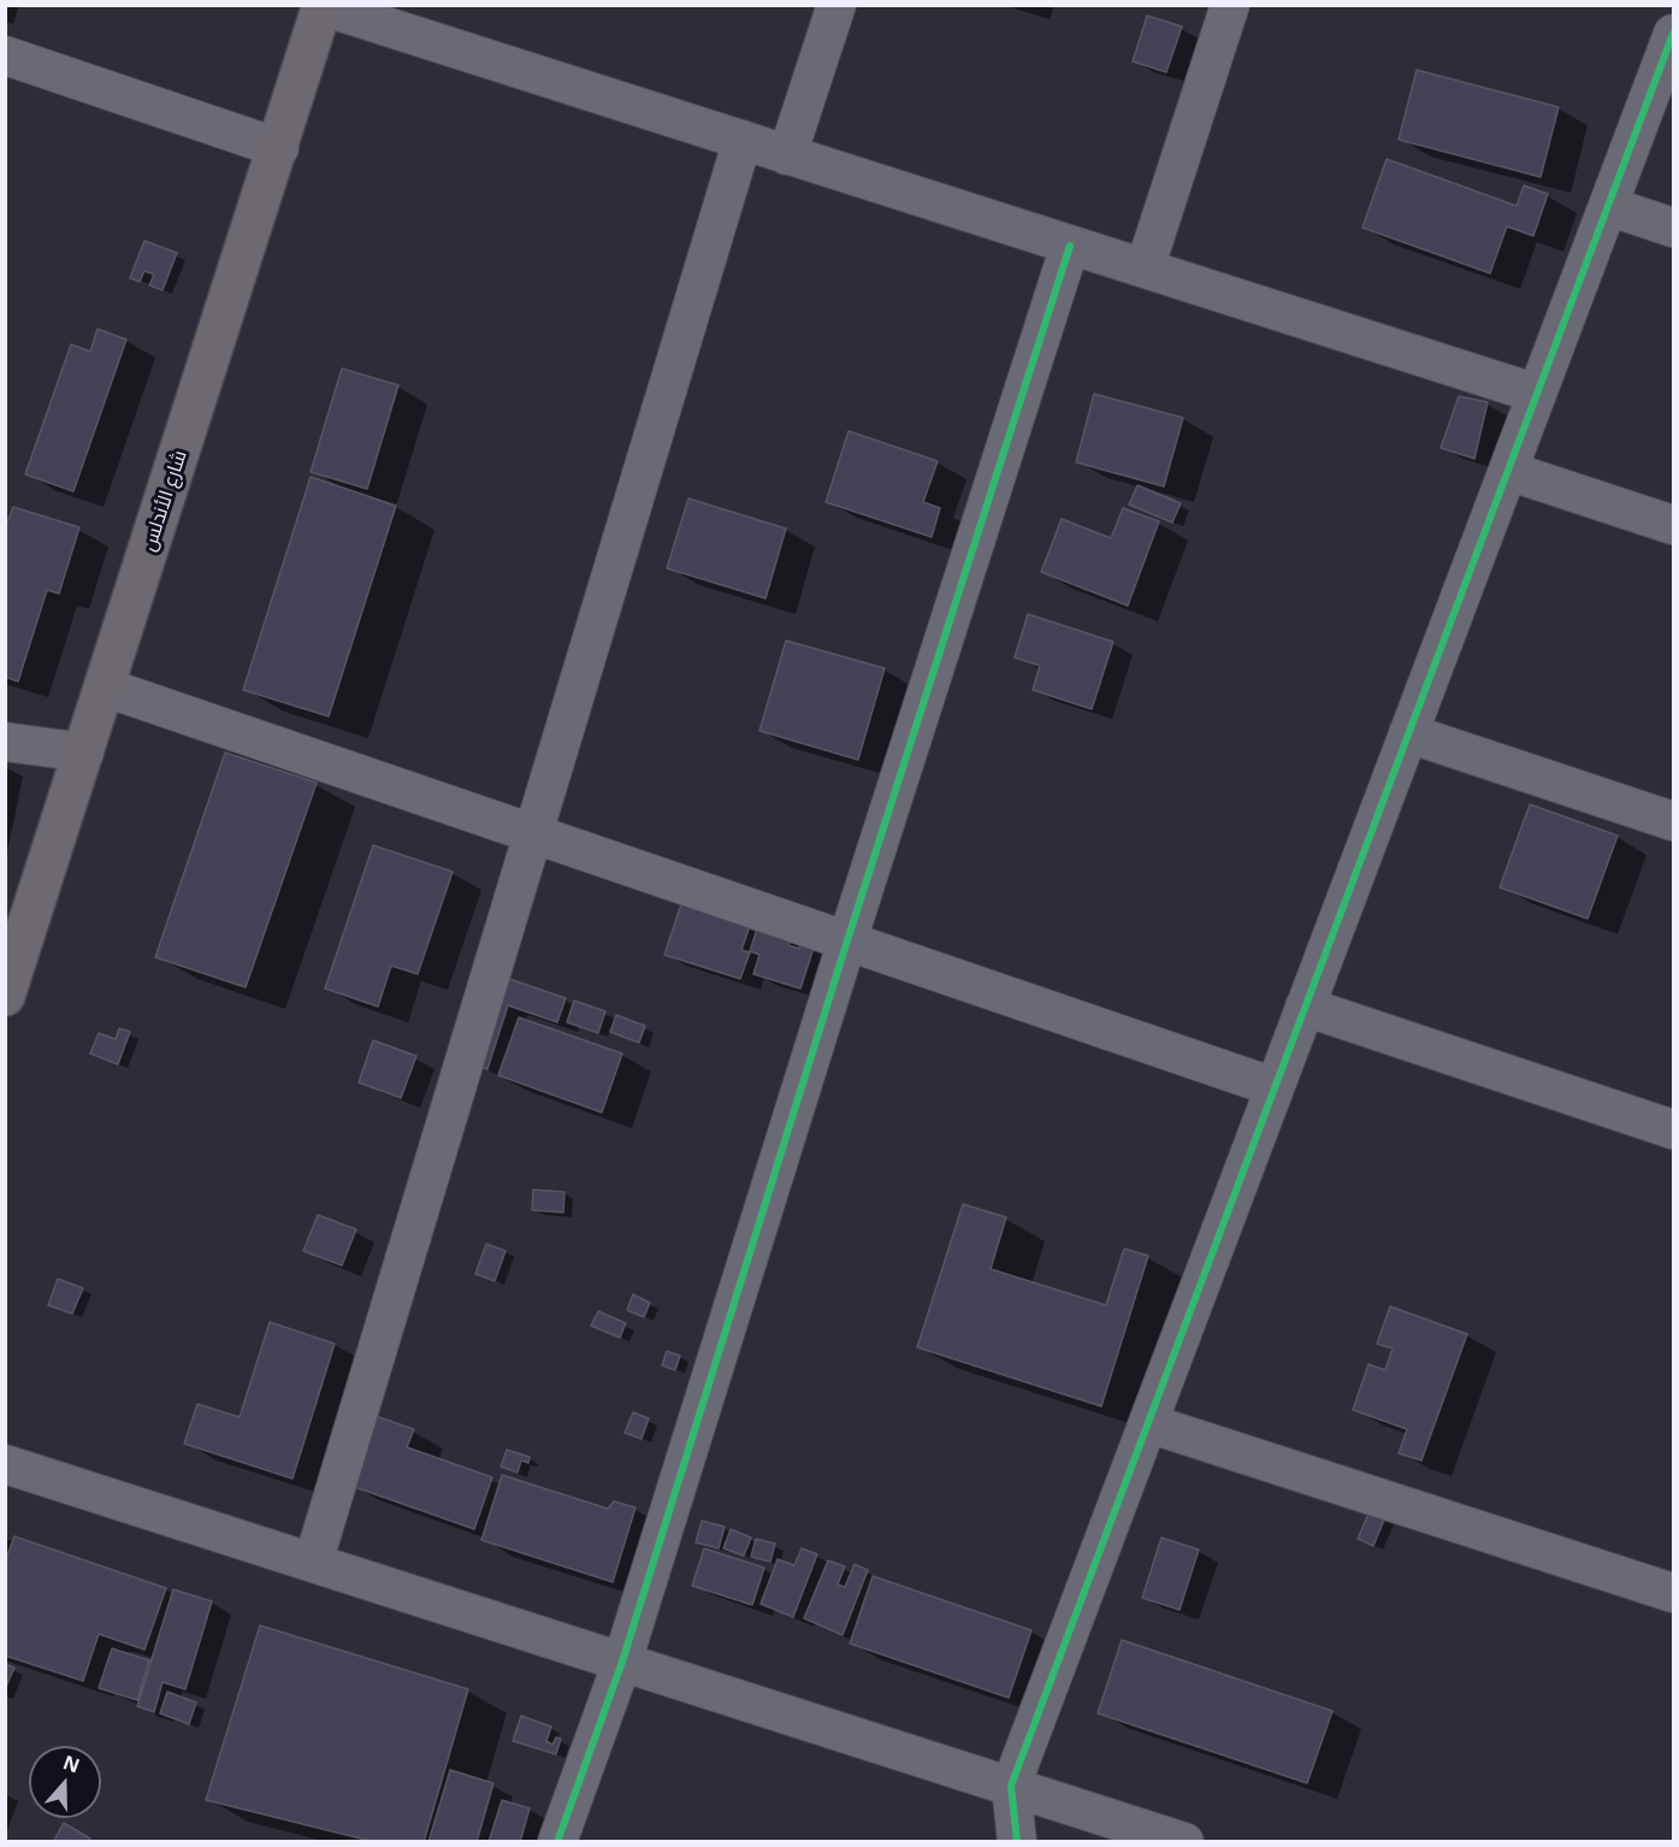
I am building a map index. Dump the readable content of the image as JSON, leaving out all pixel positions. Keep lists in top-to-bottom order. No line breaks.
{"streets":{"main road":["شارع الأندلس"]},"north":"top"}
